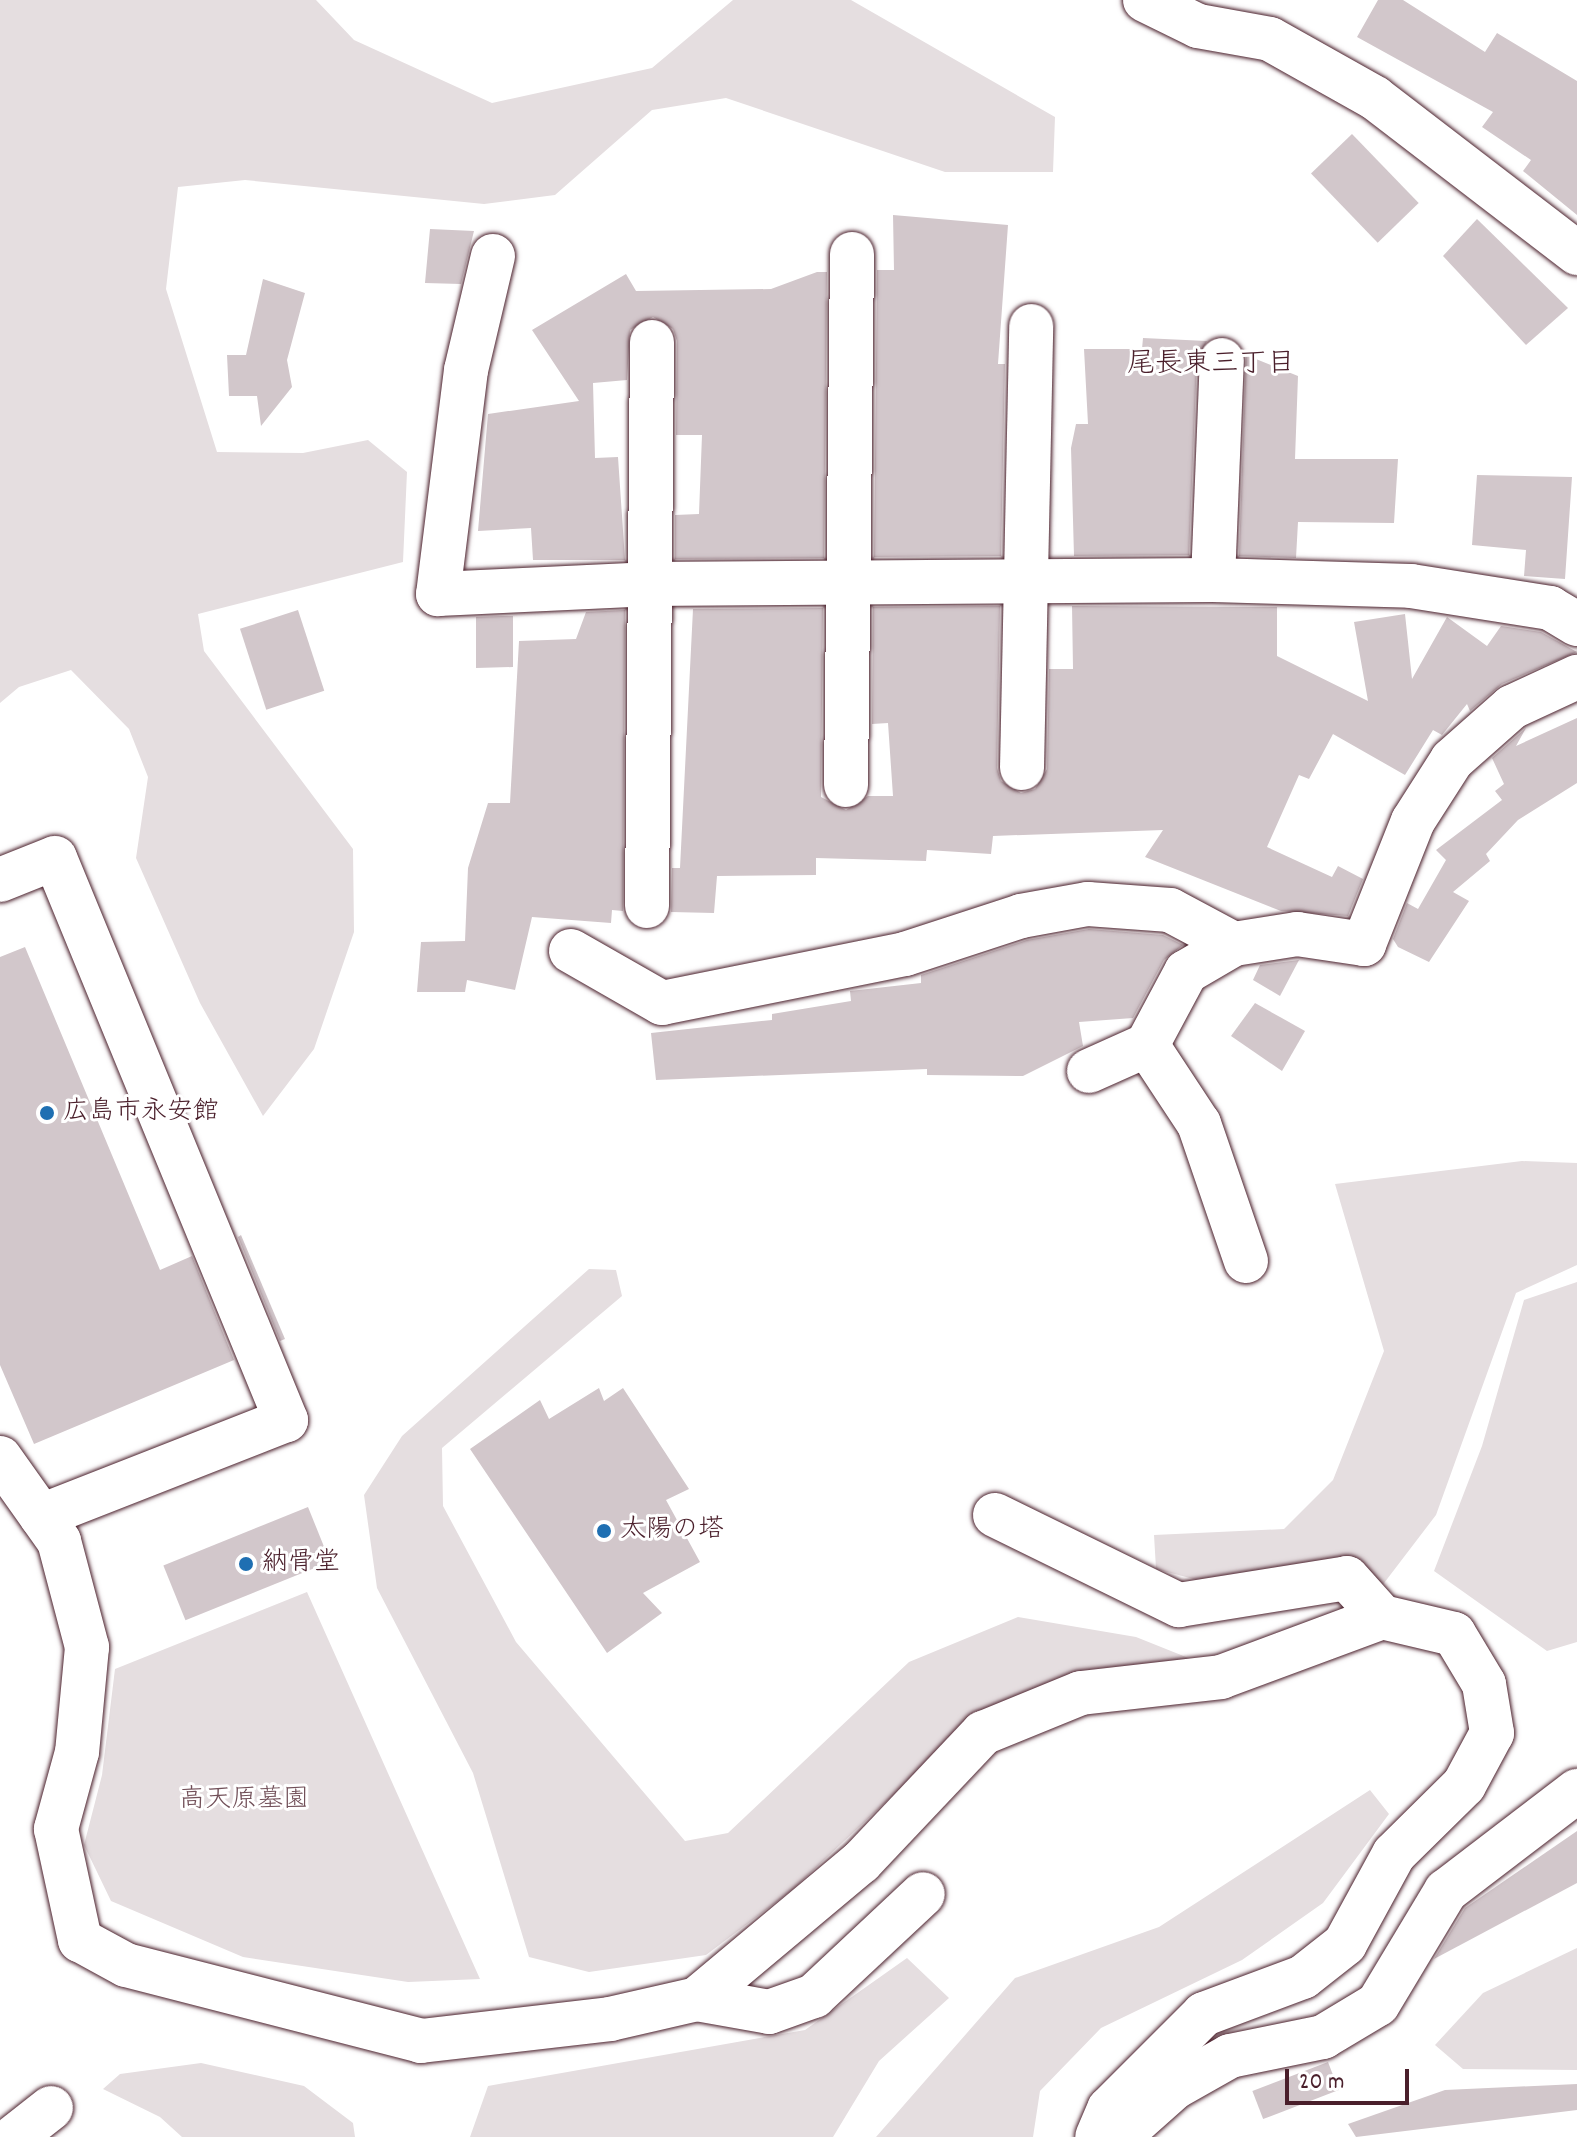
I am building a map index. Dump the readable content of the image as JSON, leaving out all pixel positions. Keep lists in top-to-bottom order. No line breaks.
{"districts":["尾長東三丁目"],"parks":["高天原墓園"],"places":["広島市永安館","太陽の塔","納骨堂"],"scale_bar":"20 m"}
